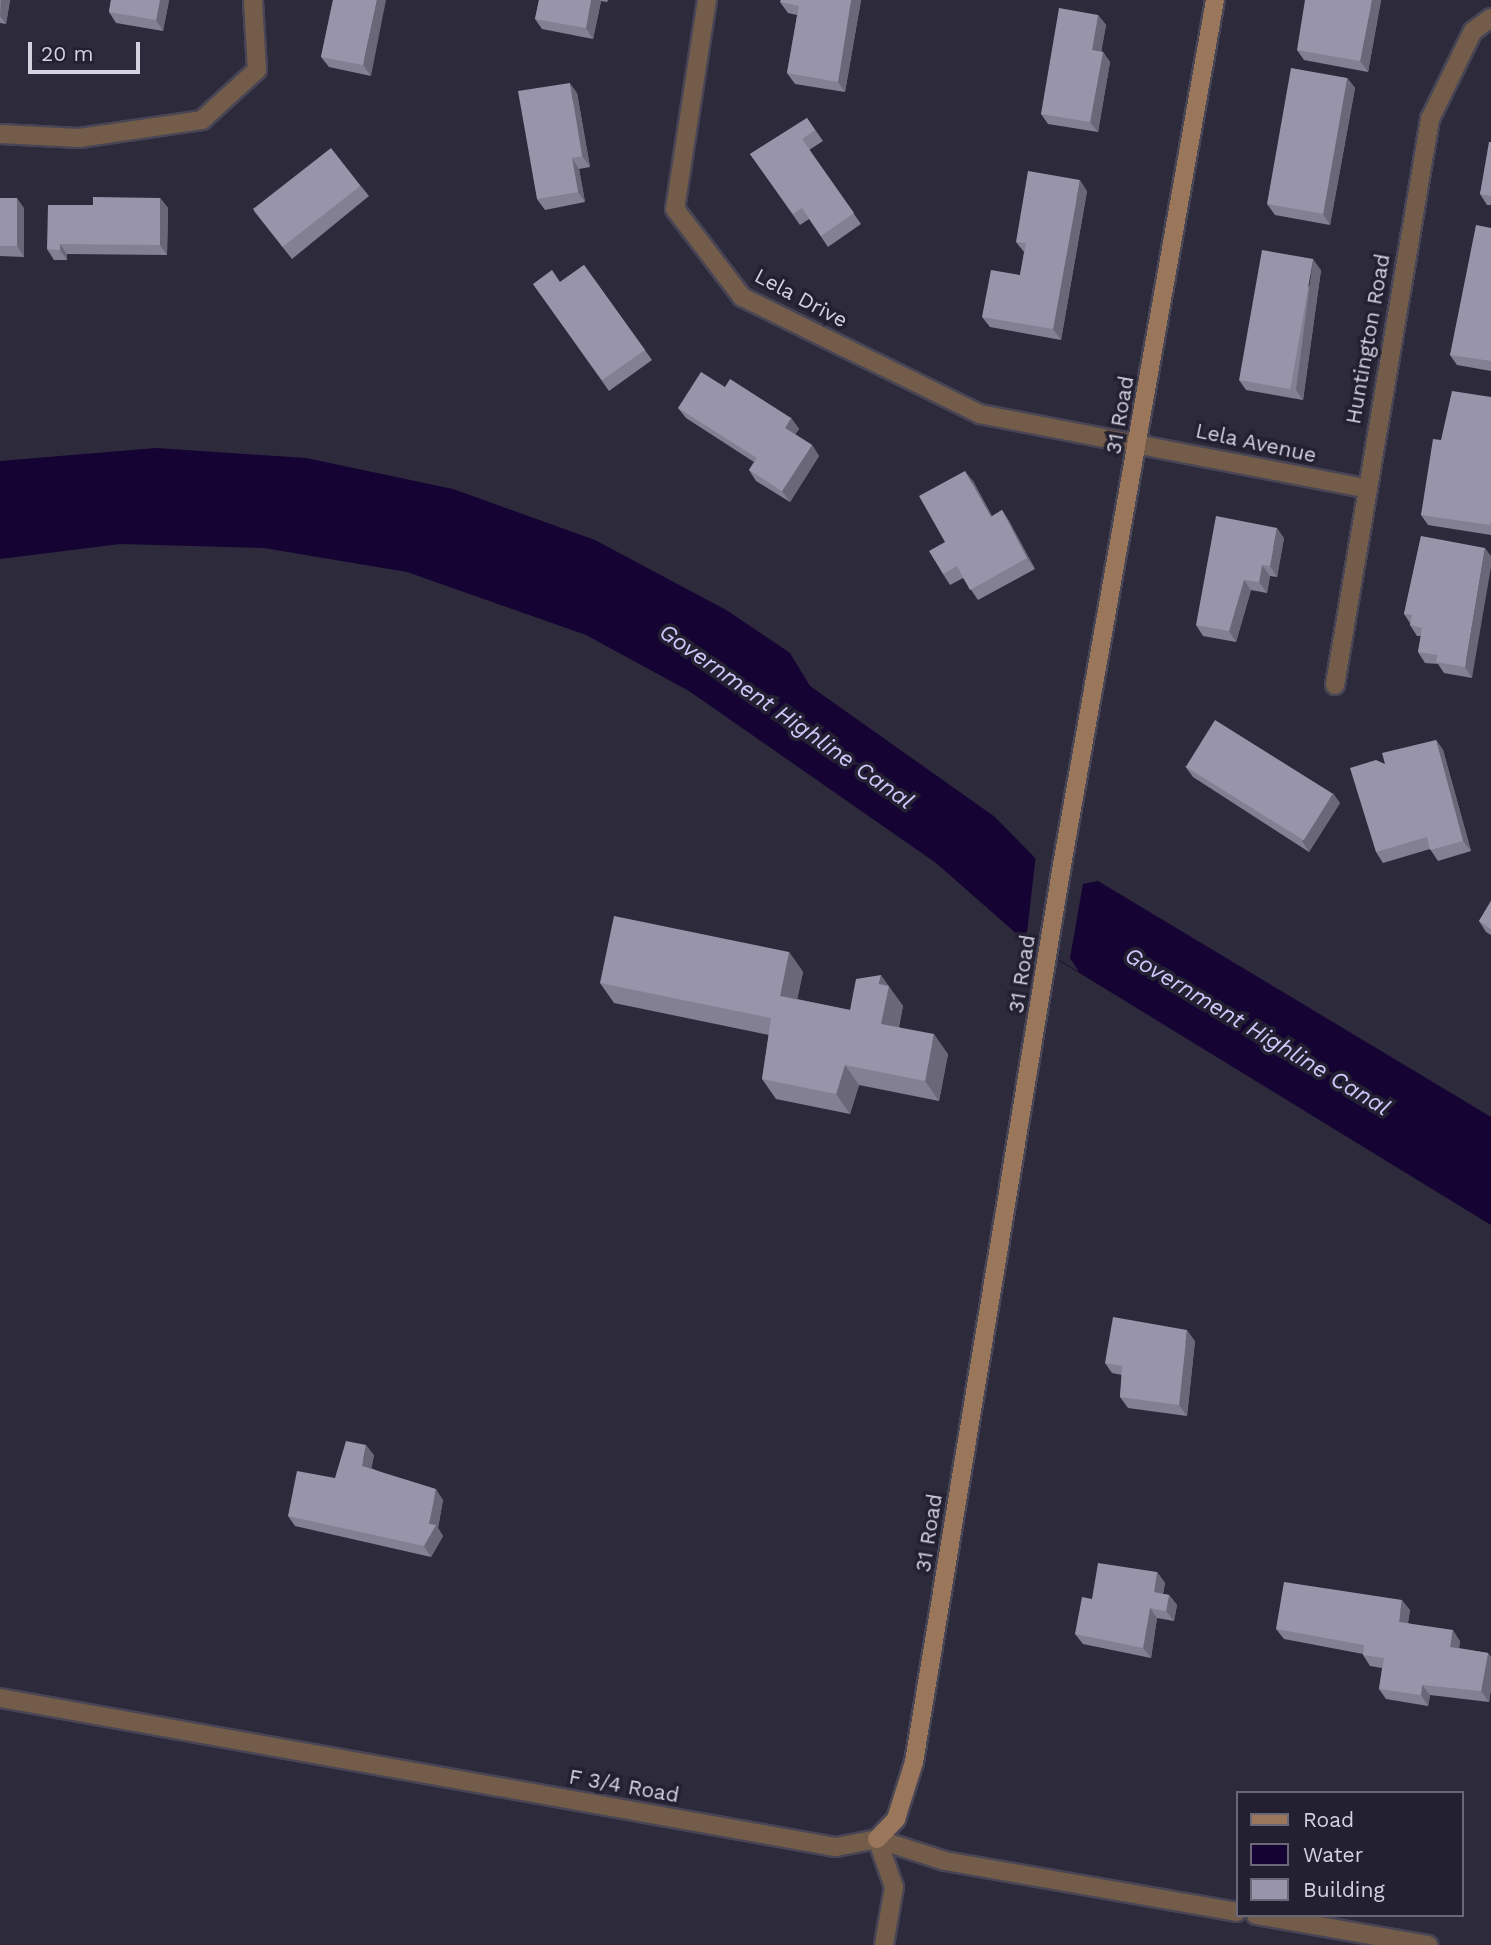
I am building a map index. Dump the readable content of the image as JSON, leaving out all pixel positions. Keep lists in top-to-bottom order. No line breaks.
{"streets":{"street":["Lela Drive","Huntington Road","31 Road","Lela Avenue","F 3/4 Road"]},"crossings":[["Lela Drive","31 Road"],["Lela Drive","Lela Avenue"],["Huntington Road","Lela Avenue"],["31 Road","Lela Avenue"],["31 Road","F 3/4 Road"]],"water":["Government Highline Canal"],"legend":["Road","Water","Building"],"scale_bar":"20 m"}
